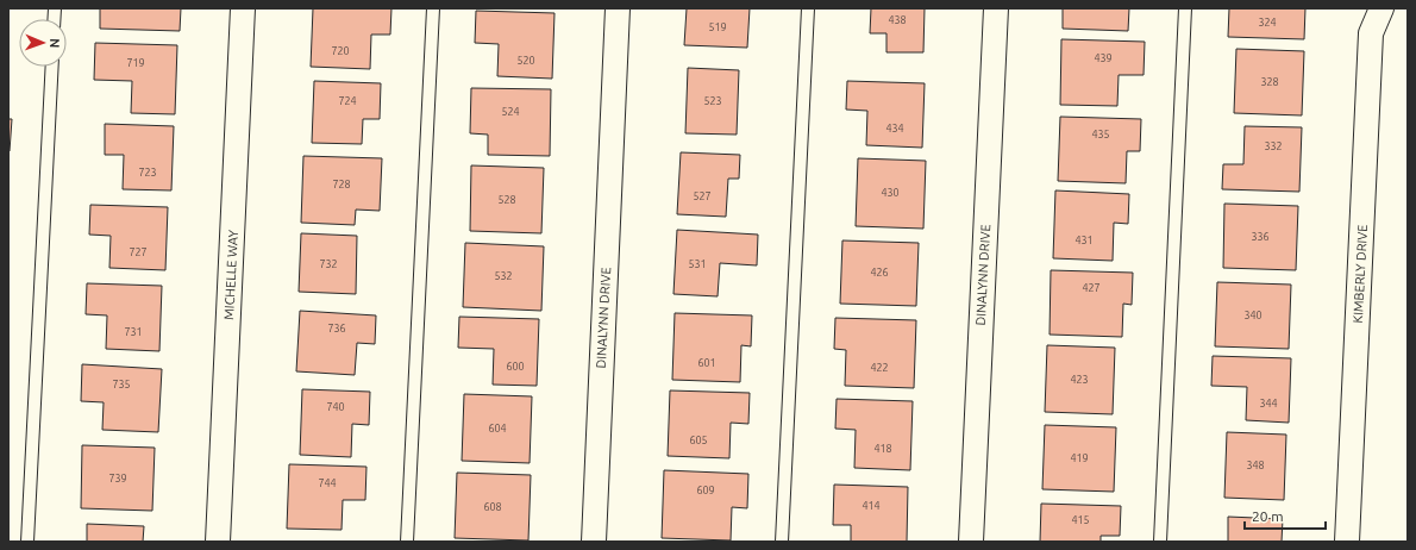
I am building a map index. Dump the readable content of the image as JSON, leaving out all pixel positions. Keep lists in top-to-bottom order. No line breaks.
{"streets":{"street":["KIMBERLY DRIVE","MICHELLE WAY","DINALYNN DRIVE"]},"house_numbers":["438","324","519","720","439","520","719","328","724","523","524","434","435","332","723","728","430","527","528","336","431","727","732","531","426","532","427","340","736","731","601","600","422","423","735","344","740","604","605","418","419","348","739","744","609","414","608","415"],"scale_bar":"20 m","north":"right"}
